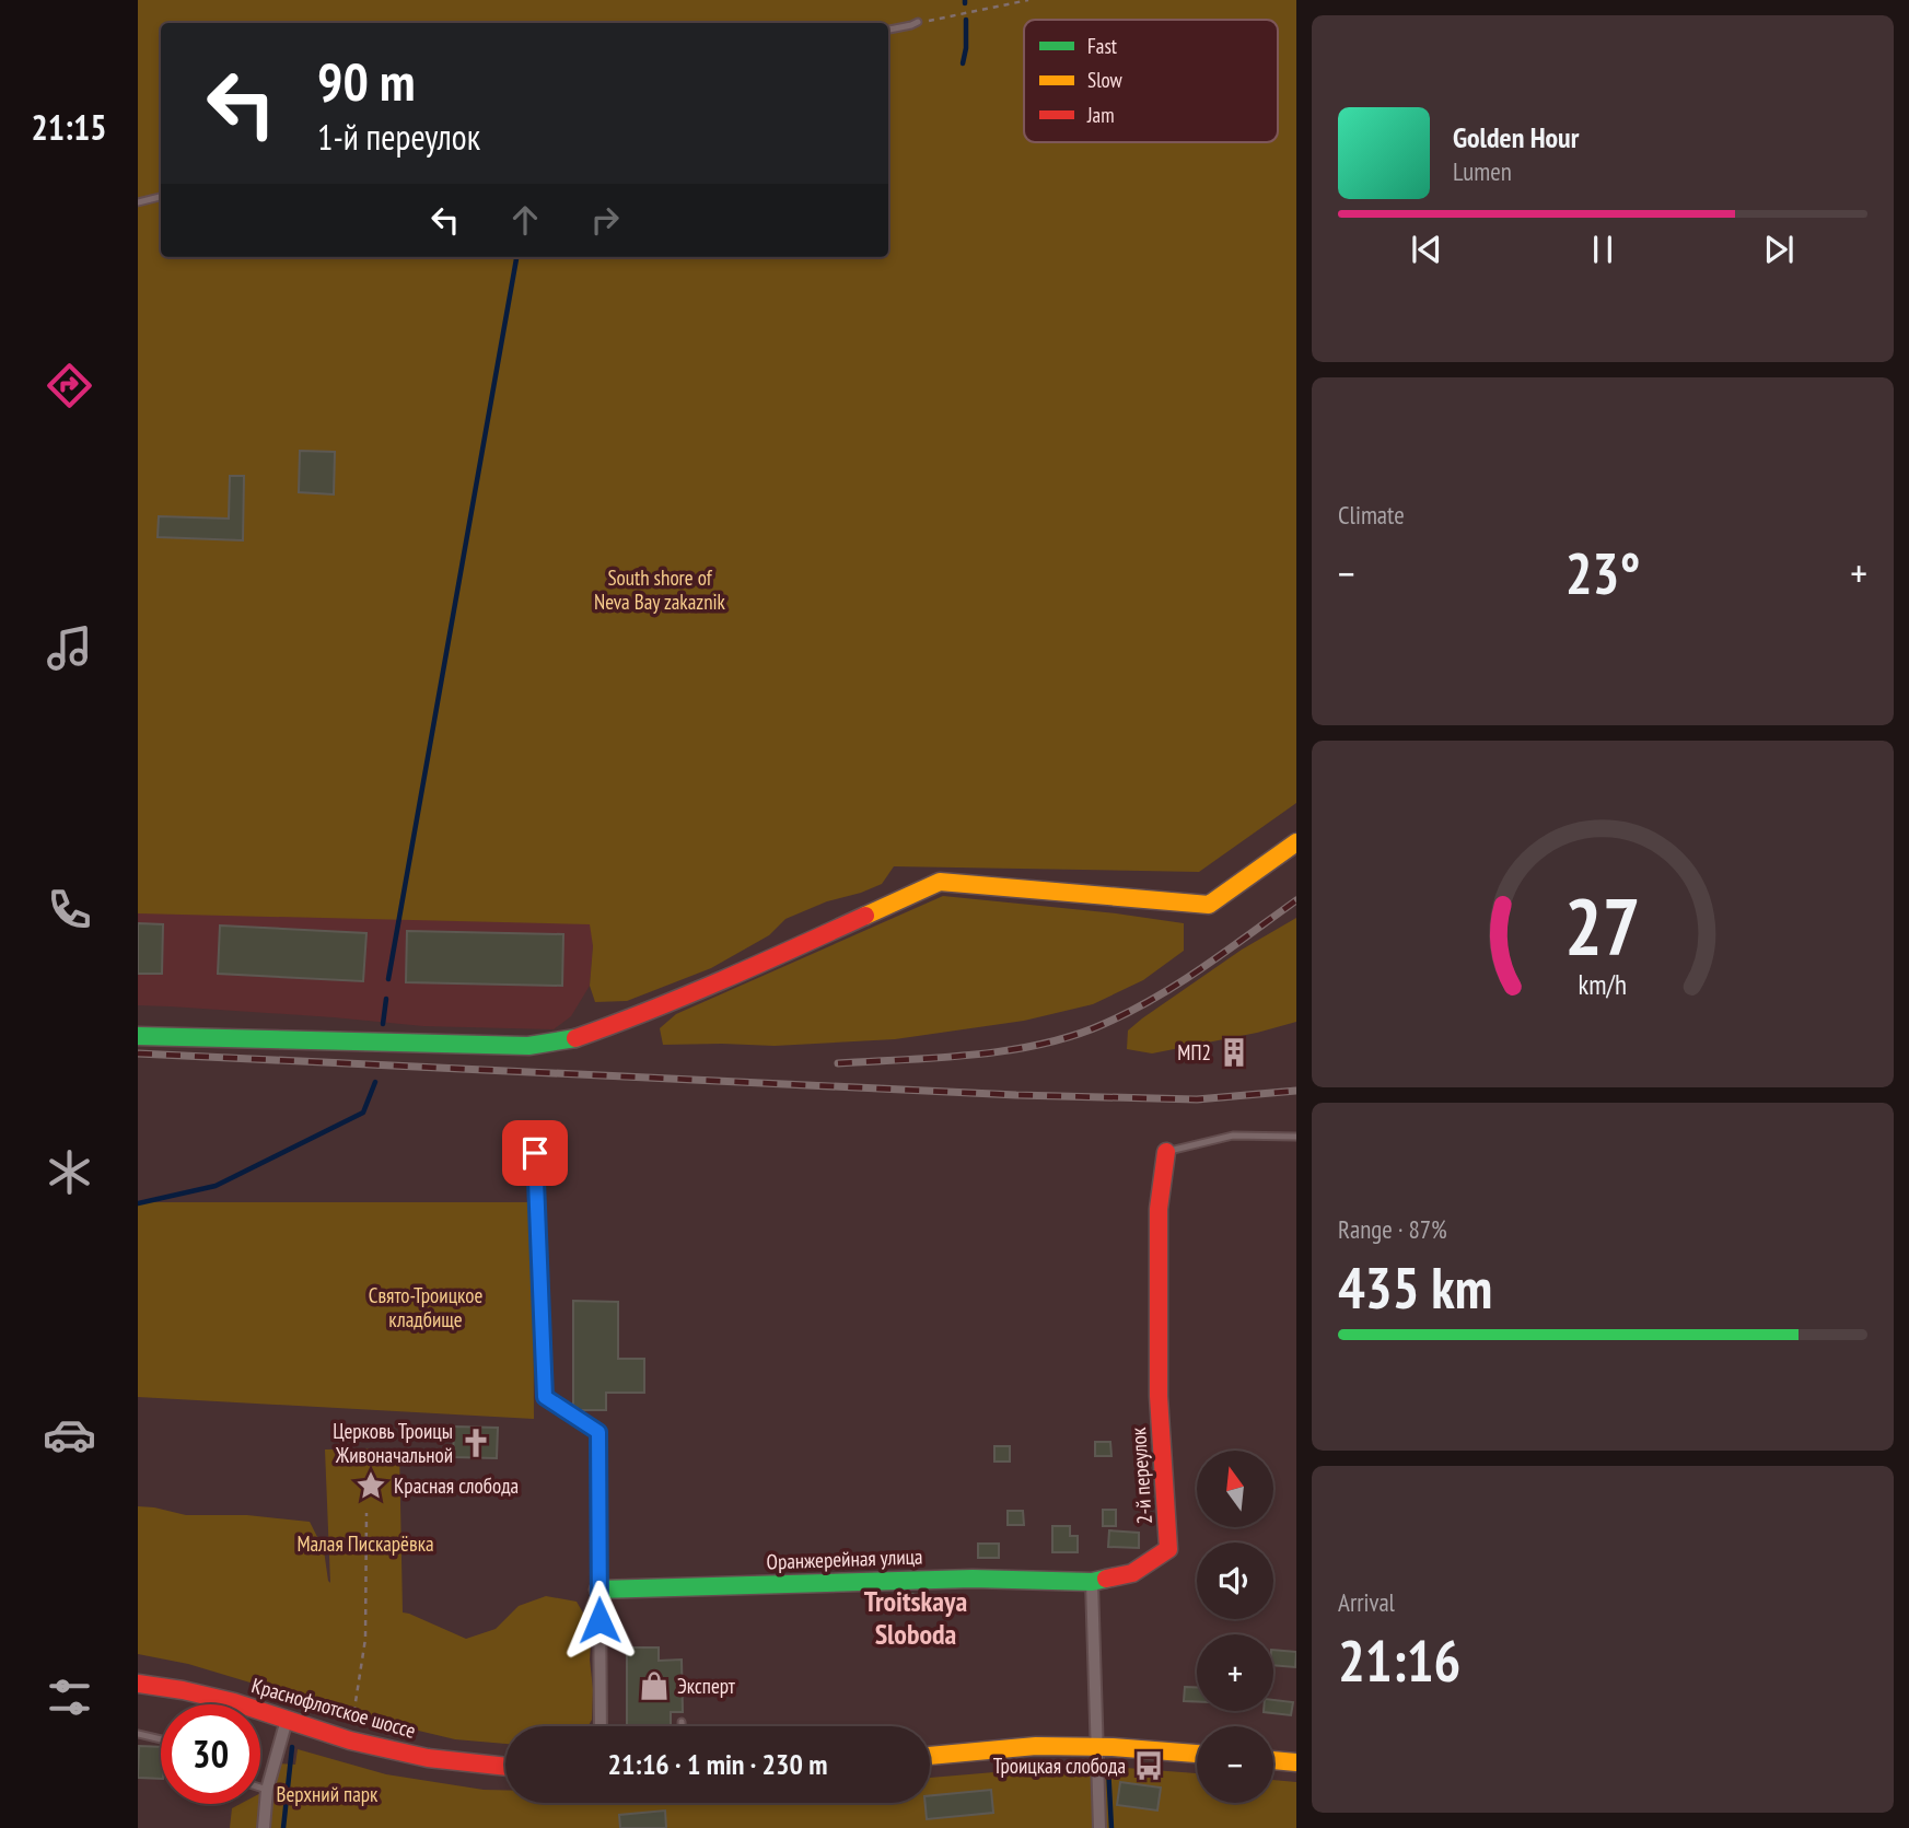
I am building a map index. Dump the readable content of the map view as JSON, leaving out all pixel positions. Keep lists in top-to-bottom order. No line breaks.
{"streets":{"street":["2-й переулок","Оранжерейная улица","Краснофлотское шоссе"]},"crossings":[["2-й переулок","Оранжерейная улица"]],"districts":["Troitskaya Sloboda"],"parks":["South shore of Neva Bay zakaznik","Свято-Троицкое кладбище","Малая Пискарёвка","Верхний парк"],"places":{"building":["МП2"],"church":["Церковь Троицы Живоначальной"],"place":["Красная слобода"],"shop":["Эксперт"],"bus stop":["Троицкая слобода"]},"legend":["Fast","Slow","Jam"],"north":"top","page":{"tabs":"21:15","turn":["90 m","1-й переулок"],"song":["Golden Hour","Lumen"],"tile":["Climate",["Range · 87%","435 km"],["Arrival","21:16"]],"heat":["−","23°","+"],"map_buttons":["+","−"],"limit":"30","trip":"21:16 · 1 min · 230 m","gauge":["27","km/h"]}}
